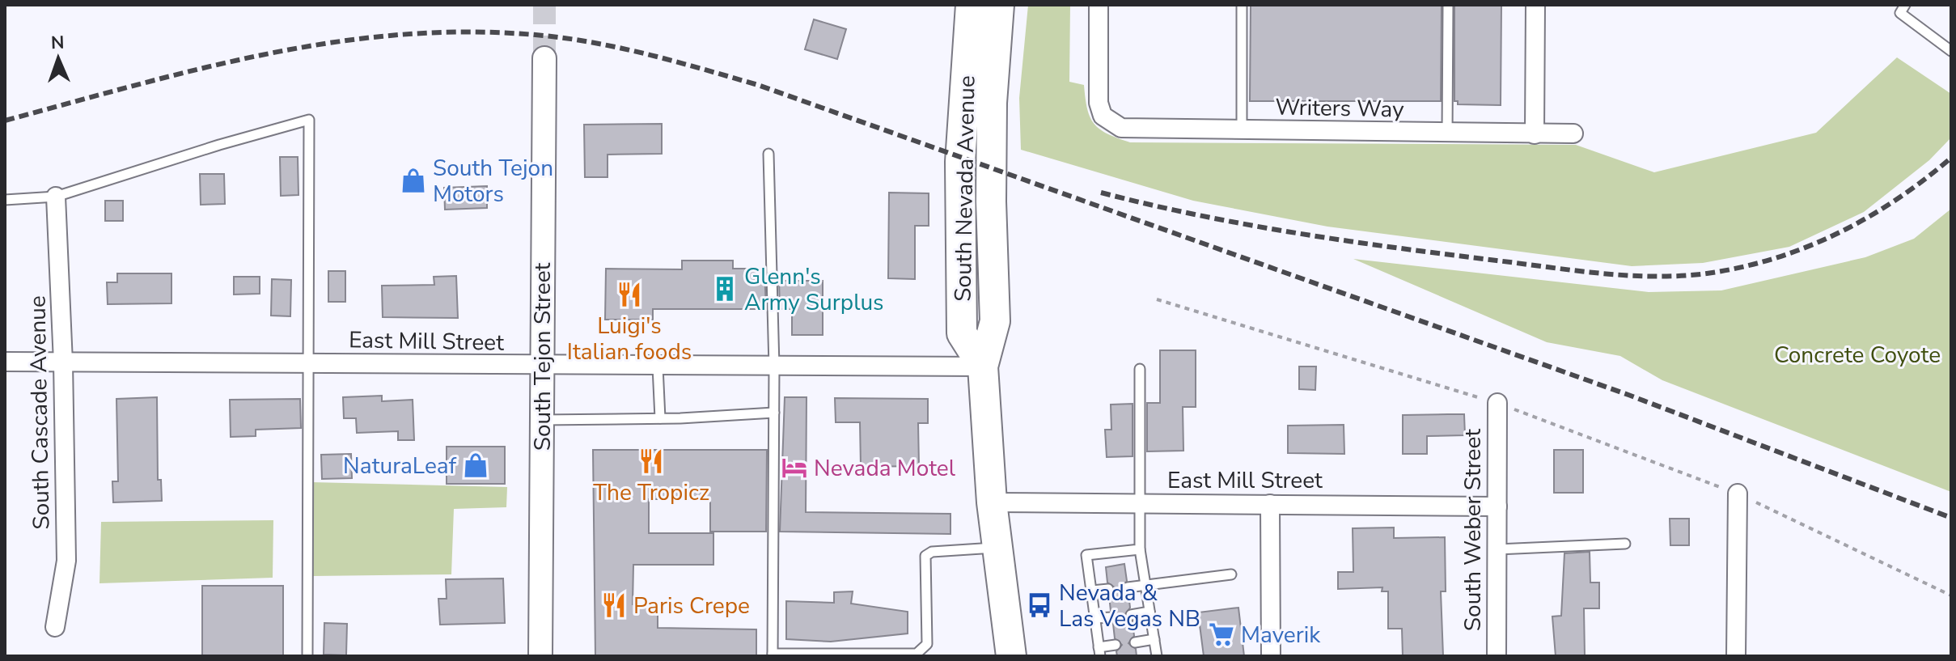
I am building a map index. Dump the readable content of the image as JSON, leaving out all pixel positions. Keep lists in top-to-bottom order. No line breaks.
{"streets":{"main road":["South Nevada Avenue"],"street":["Writers Way","East Mill Street","South Tejon Street","South Cascade Avenue","South Weber Street"]},"crossings":[["South Nevada Avenue","East Mill Street"],["East Mill Street","South Tejon Street"],["East Mill Street","South Cascade Avenue"],["East Mill Street","South Weber Street"]],"parks":["Concrete Coyote"],"places":{"shop":["South Tejon Motors","NaturaLeaf"],"building":["Glenn's Army Surplus"],"restaurant":["Luigi's Italian foods","The Tropicz","Paris Crepe"],"hotel":["Nevada Motel"],"bus stop":["Nevada & Las Vegas NB"],"supermarket":["Maverik"]},"north":"top"}
